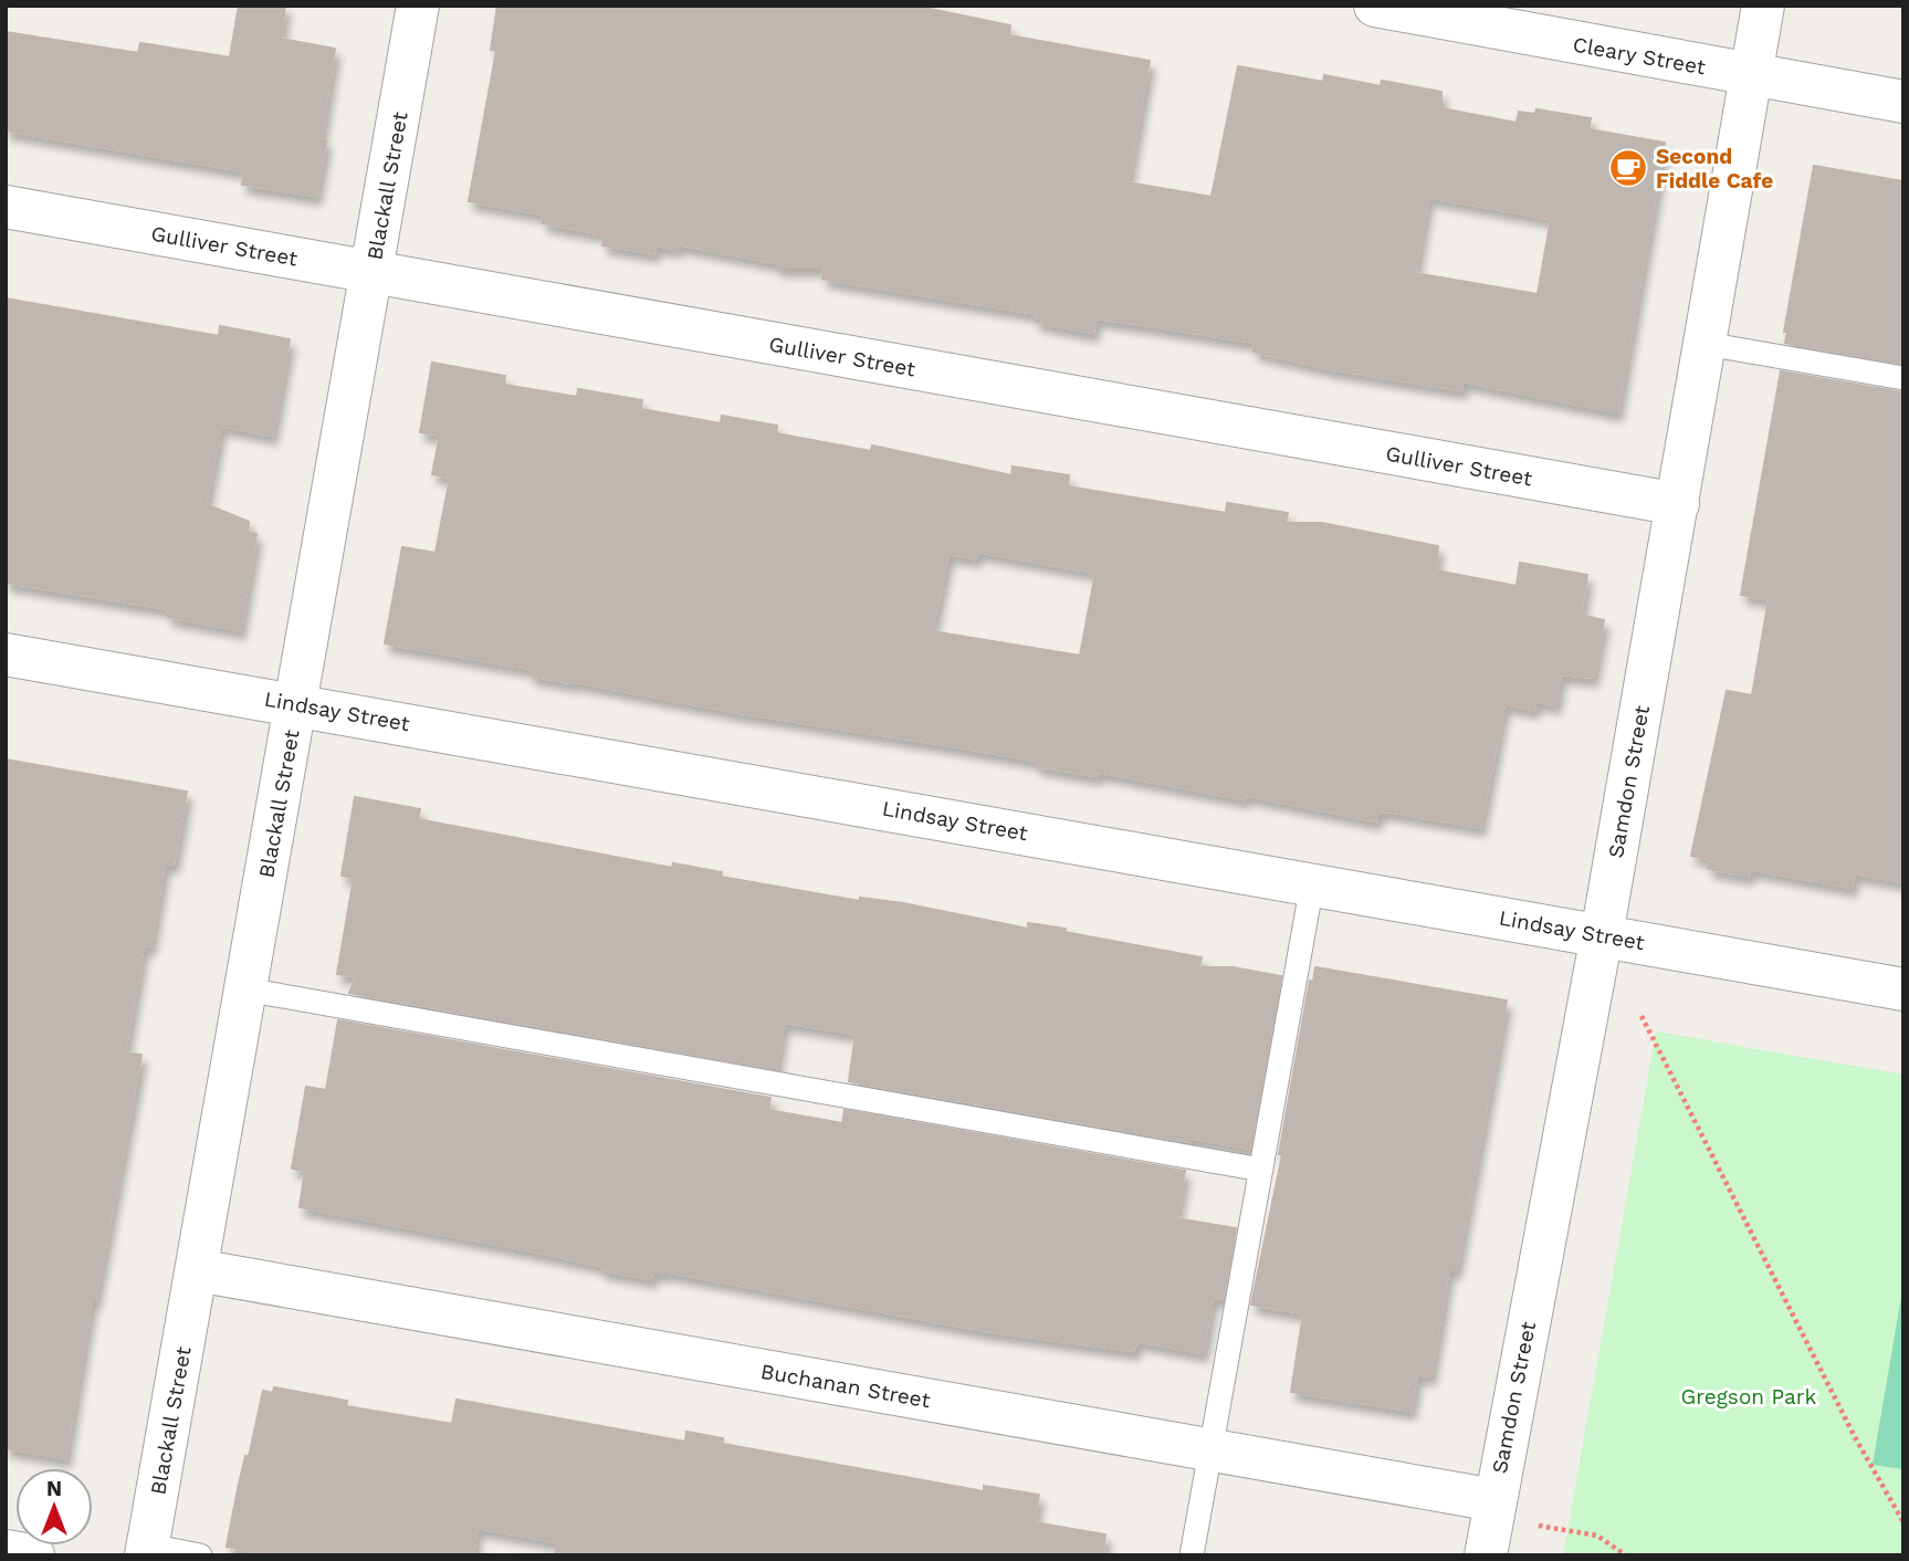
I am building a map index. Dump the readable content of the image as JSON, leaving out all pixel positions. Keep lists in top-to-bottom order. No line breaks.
{"streets":{"street":["Cleary Street","Blackall Street","Gulliver Street","Lindsay Street","Samdon Street","Buchanan Street"]},"crossings":[["Cleary Street","Samdon Street"],["Blackall Street","Gulliver Street"],["Blackall Street","Lindsay Street"],["Blackall Street","Buchanan Street"],["Gulliver Street","Samdon Street"],["Lindsay Street","Samdon Street"],["Samdon Street","Buchanan Street"]],"parks":["Gregson Park"],"places":{"cafe":["Second Fiddle Cafe"]},"north":"top"}
